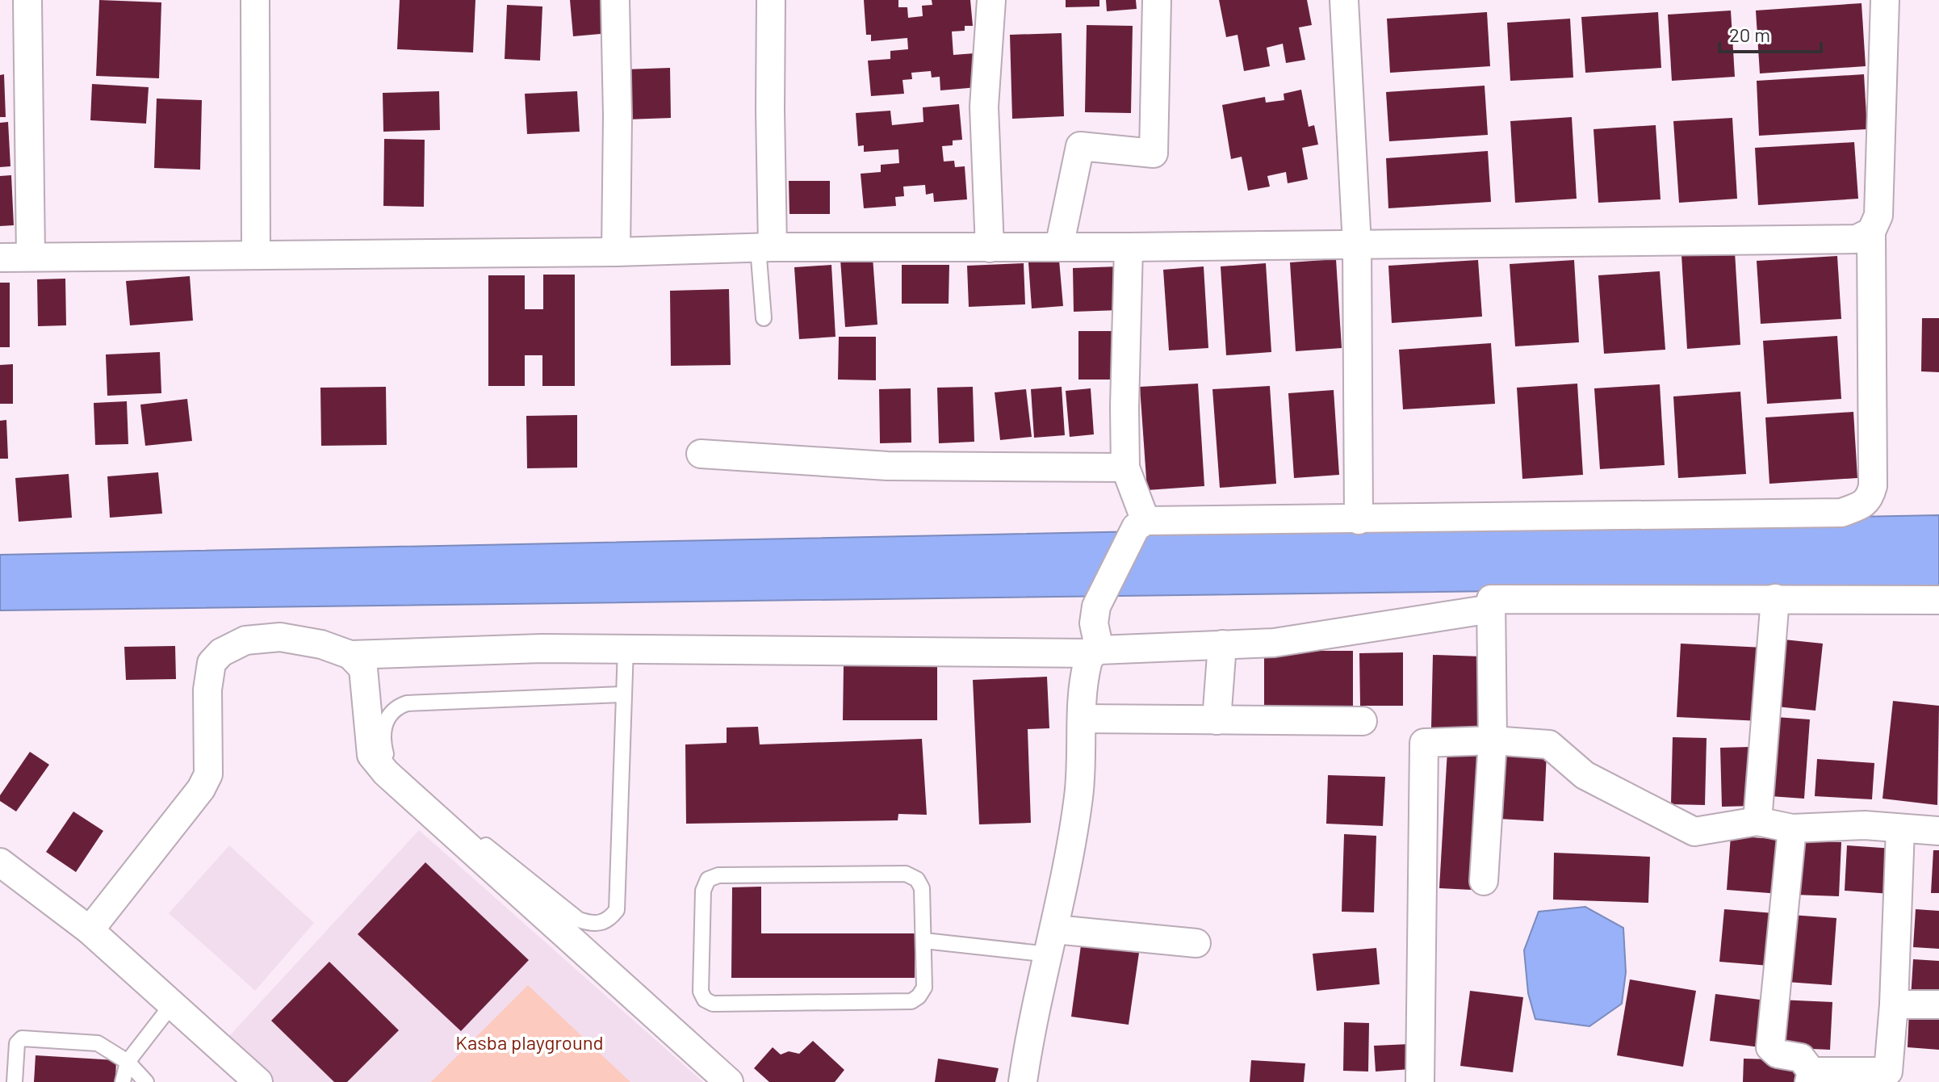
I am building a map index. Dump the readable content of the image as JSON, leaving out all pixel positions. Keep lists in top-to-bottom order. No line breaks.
{"parks":["Kasba playground"],"scale_bar":"20 m"}
